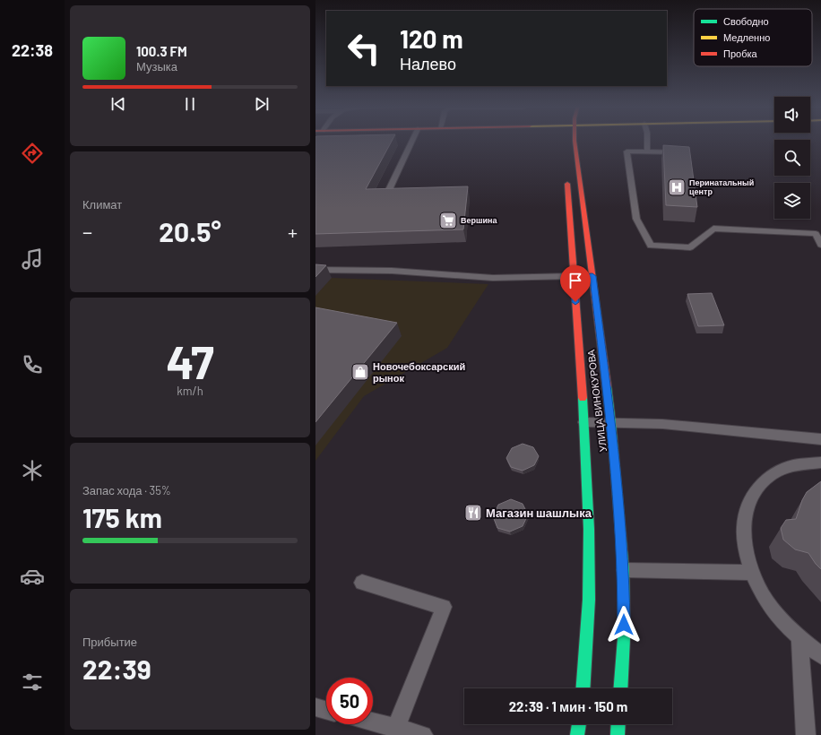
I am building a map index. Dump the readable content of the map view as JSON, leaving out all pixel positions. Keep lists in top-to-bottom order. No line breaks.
{"streets":{"main road":["УЛИЦА ВИНОКУРОВА"]},"places":{"hospital":["Перинатальный центр"],"supermarket":["Вершина"],"shop":["Новочебоксарский рынок"],"restaurant":["Магазин шашлыка"]},"legend":["Свободно","Медленно","Пробка"],"page":{"tabs":"22:38","turn":["120 m","Налево"],"song":["100.3 FM","Музыка"],"tile":["Климат",["47","km/h"],["Запас хода · 35%","175 km"],["Прибытие","22:39"]],"heat":["−","20.5°","+"],"limit":"50","trip":"22:39 · 1 мин · 150 m"}}
